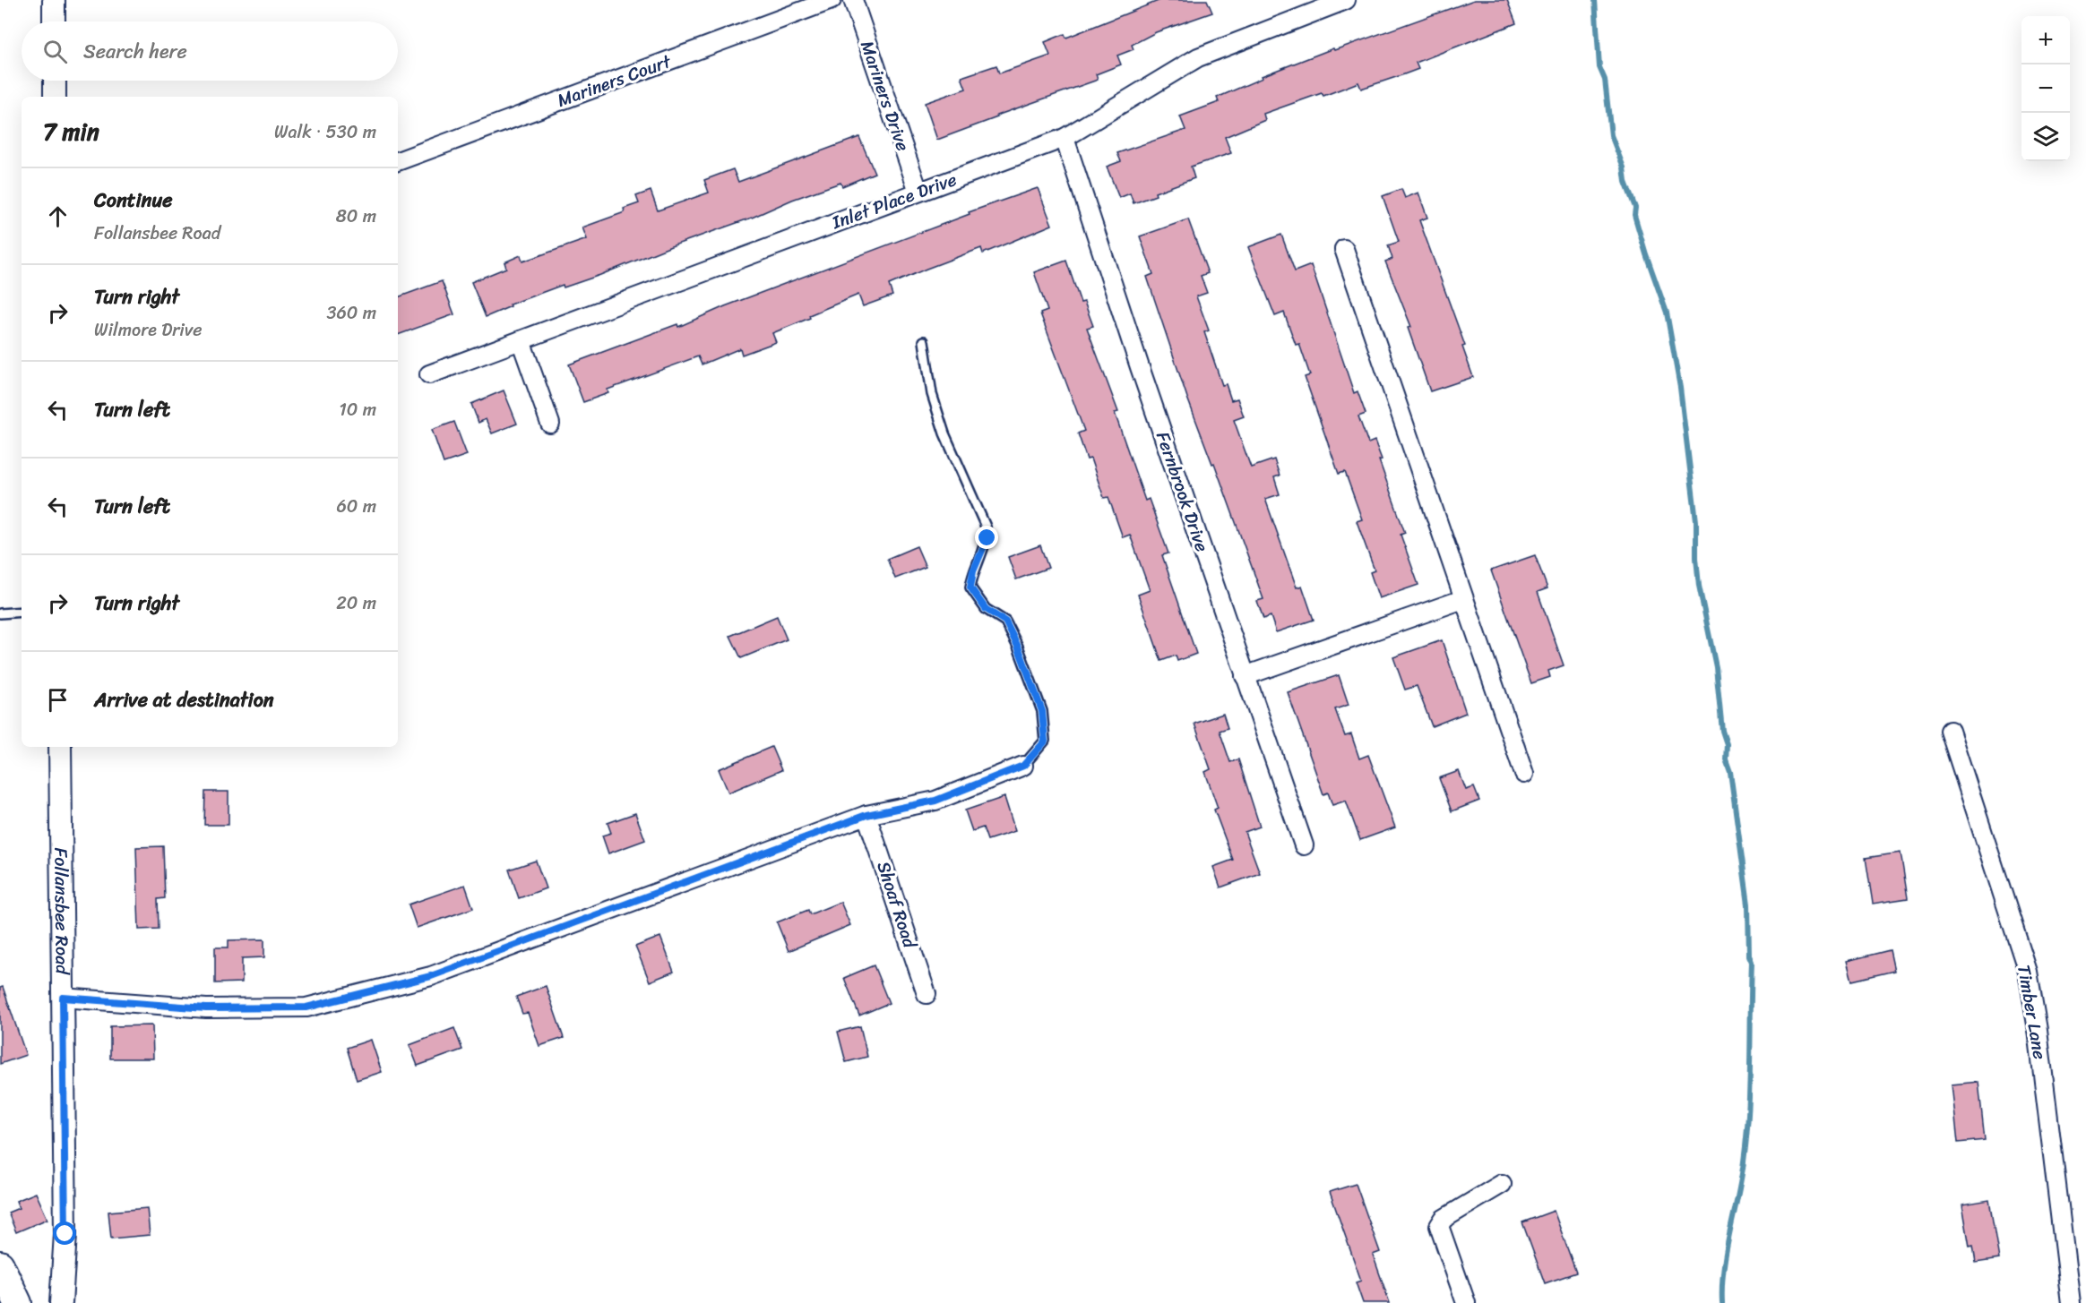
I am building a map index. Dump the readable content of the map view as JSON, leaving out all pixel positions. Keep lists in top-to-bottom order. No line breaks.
{"streets":{"street":["Mariners Court","Mariners Drive","Inlet Place Drive","Fernbrook Drive","Shoaf Road","Follansbee Road","Timber Lane"]},"crossings":[["Mariners Drive","Inlet Place Drive"],["Inlet Place Drive","Fernbrook Drive"]],"page":{"map_buttons":["+","−"],"search":"Search here","heading":["7 min","Walk · 530 m"],"list":[["Continue","Follansbee Road","80 m"],["Turn right","Wilmore Drive","360 m"],["Turn left","10 m"],["Turn left","60 m"],["Turn right","20 m"],"Arrive at destination"]}}
